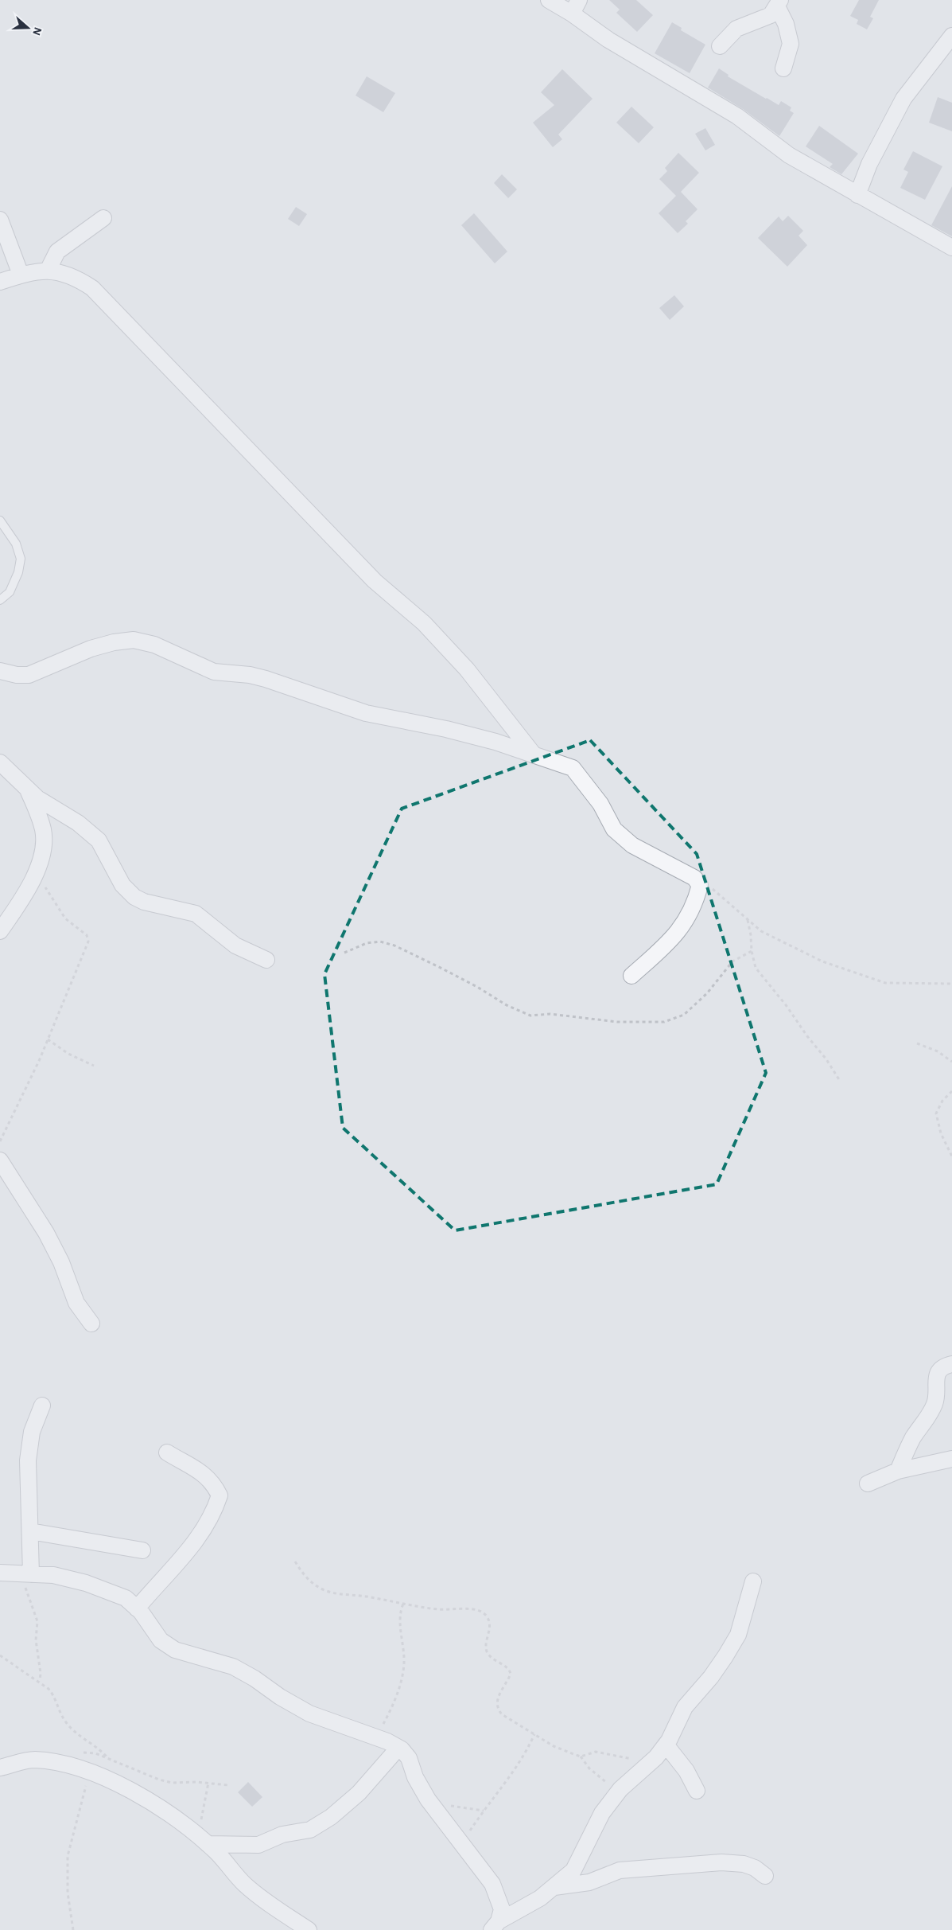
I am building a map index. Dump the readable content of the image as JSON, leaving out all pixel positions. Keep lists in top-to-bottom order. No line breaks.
{"north":"right"}
